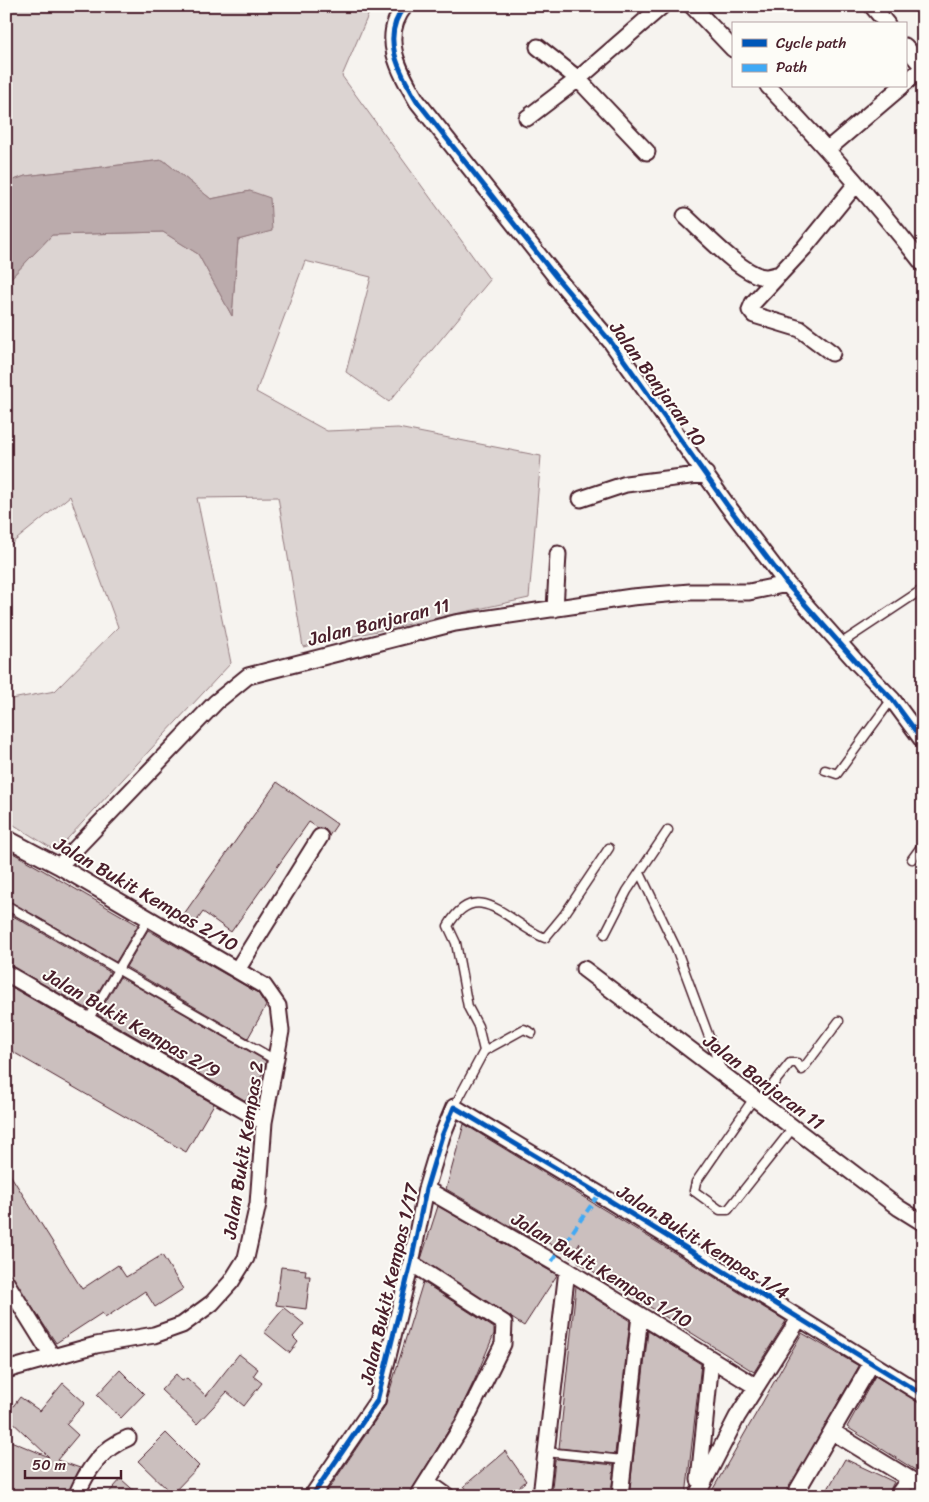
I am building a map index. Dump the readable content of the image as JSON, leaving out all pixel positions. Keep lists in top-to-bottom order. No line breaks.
{"streets":{"street":["Jalan Banjaran 10","Jalan Banjaran 11","Jalan Bukit Kempas 2/10","Jalan Bukit Kempas 2/9","Jalan Bukit Kempas 2","Jalan Bukit Kempas 1/4","Jalan Bukit Kempas 1/10","Jalan Bukit Kempas 1/17"]},"crossings":[["Jalan Banjaran 10","Jalan Banjaran 11"],["Jalan Banjaran 11","Jalan Bukit Kempas 2/10"],["Jalan Bukit Kempas 2/10","Jalan Bukit Kempas 2"],["Jalan Bukit Kempas 2/9","Jalan Bukit Kempas 2"],["Jalan Bukit Kempas 1/4","Jalan Bukit Kempas 1/17"],["Jalan Bukit Kempas 1/10","Jalan Bukit Kempas 1/17"]],"legend":["Cycle path","Path"],"scale_bar":"50 m"}
